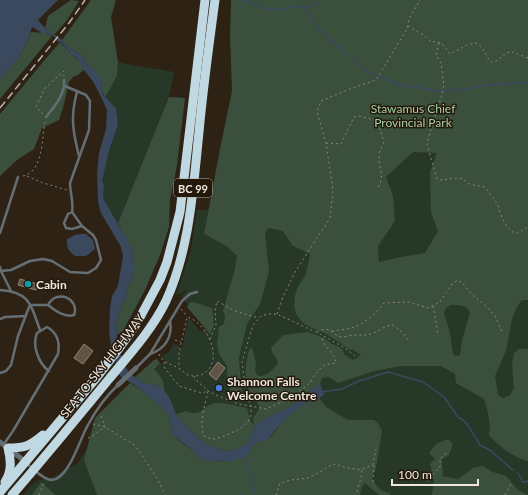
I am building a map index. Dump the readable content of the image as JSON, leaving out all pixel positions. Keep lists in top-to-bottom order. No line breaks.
{"streets":{"highway":["BC 99","SEA-TO-SKY HIGHWAY"]},"parks":["Stawamus Chief Provincial Park"],"places":["Cabin","Shannon Falls Welcome Centre"],"scale_bar":"100 m"}
